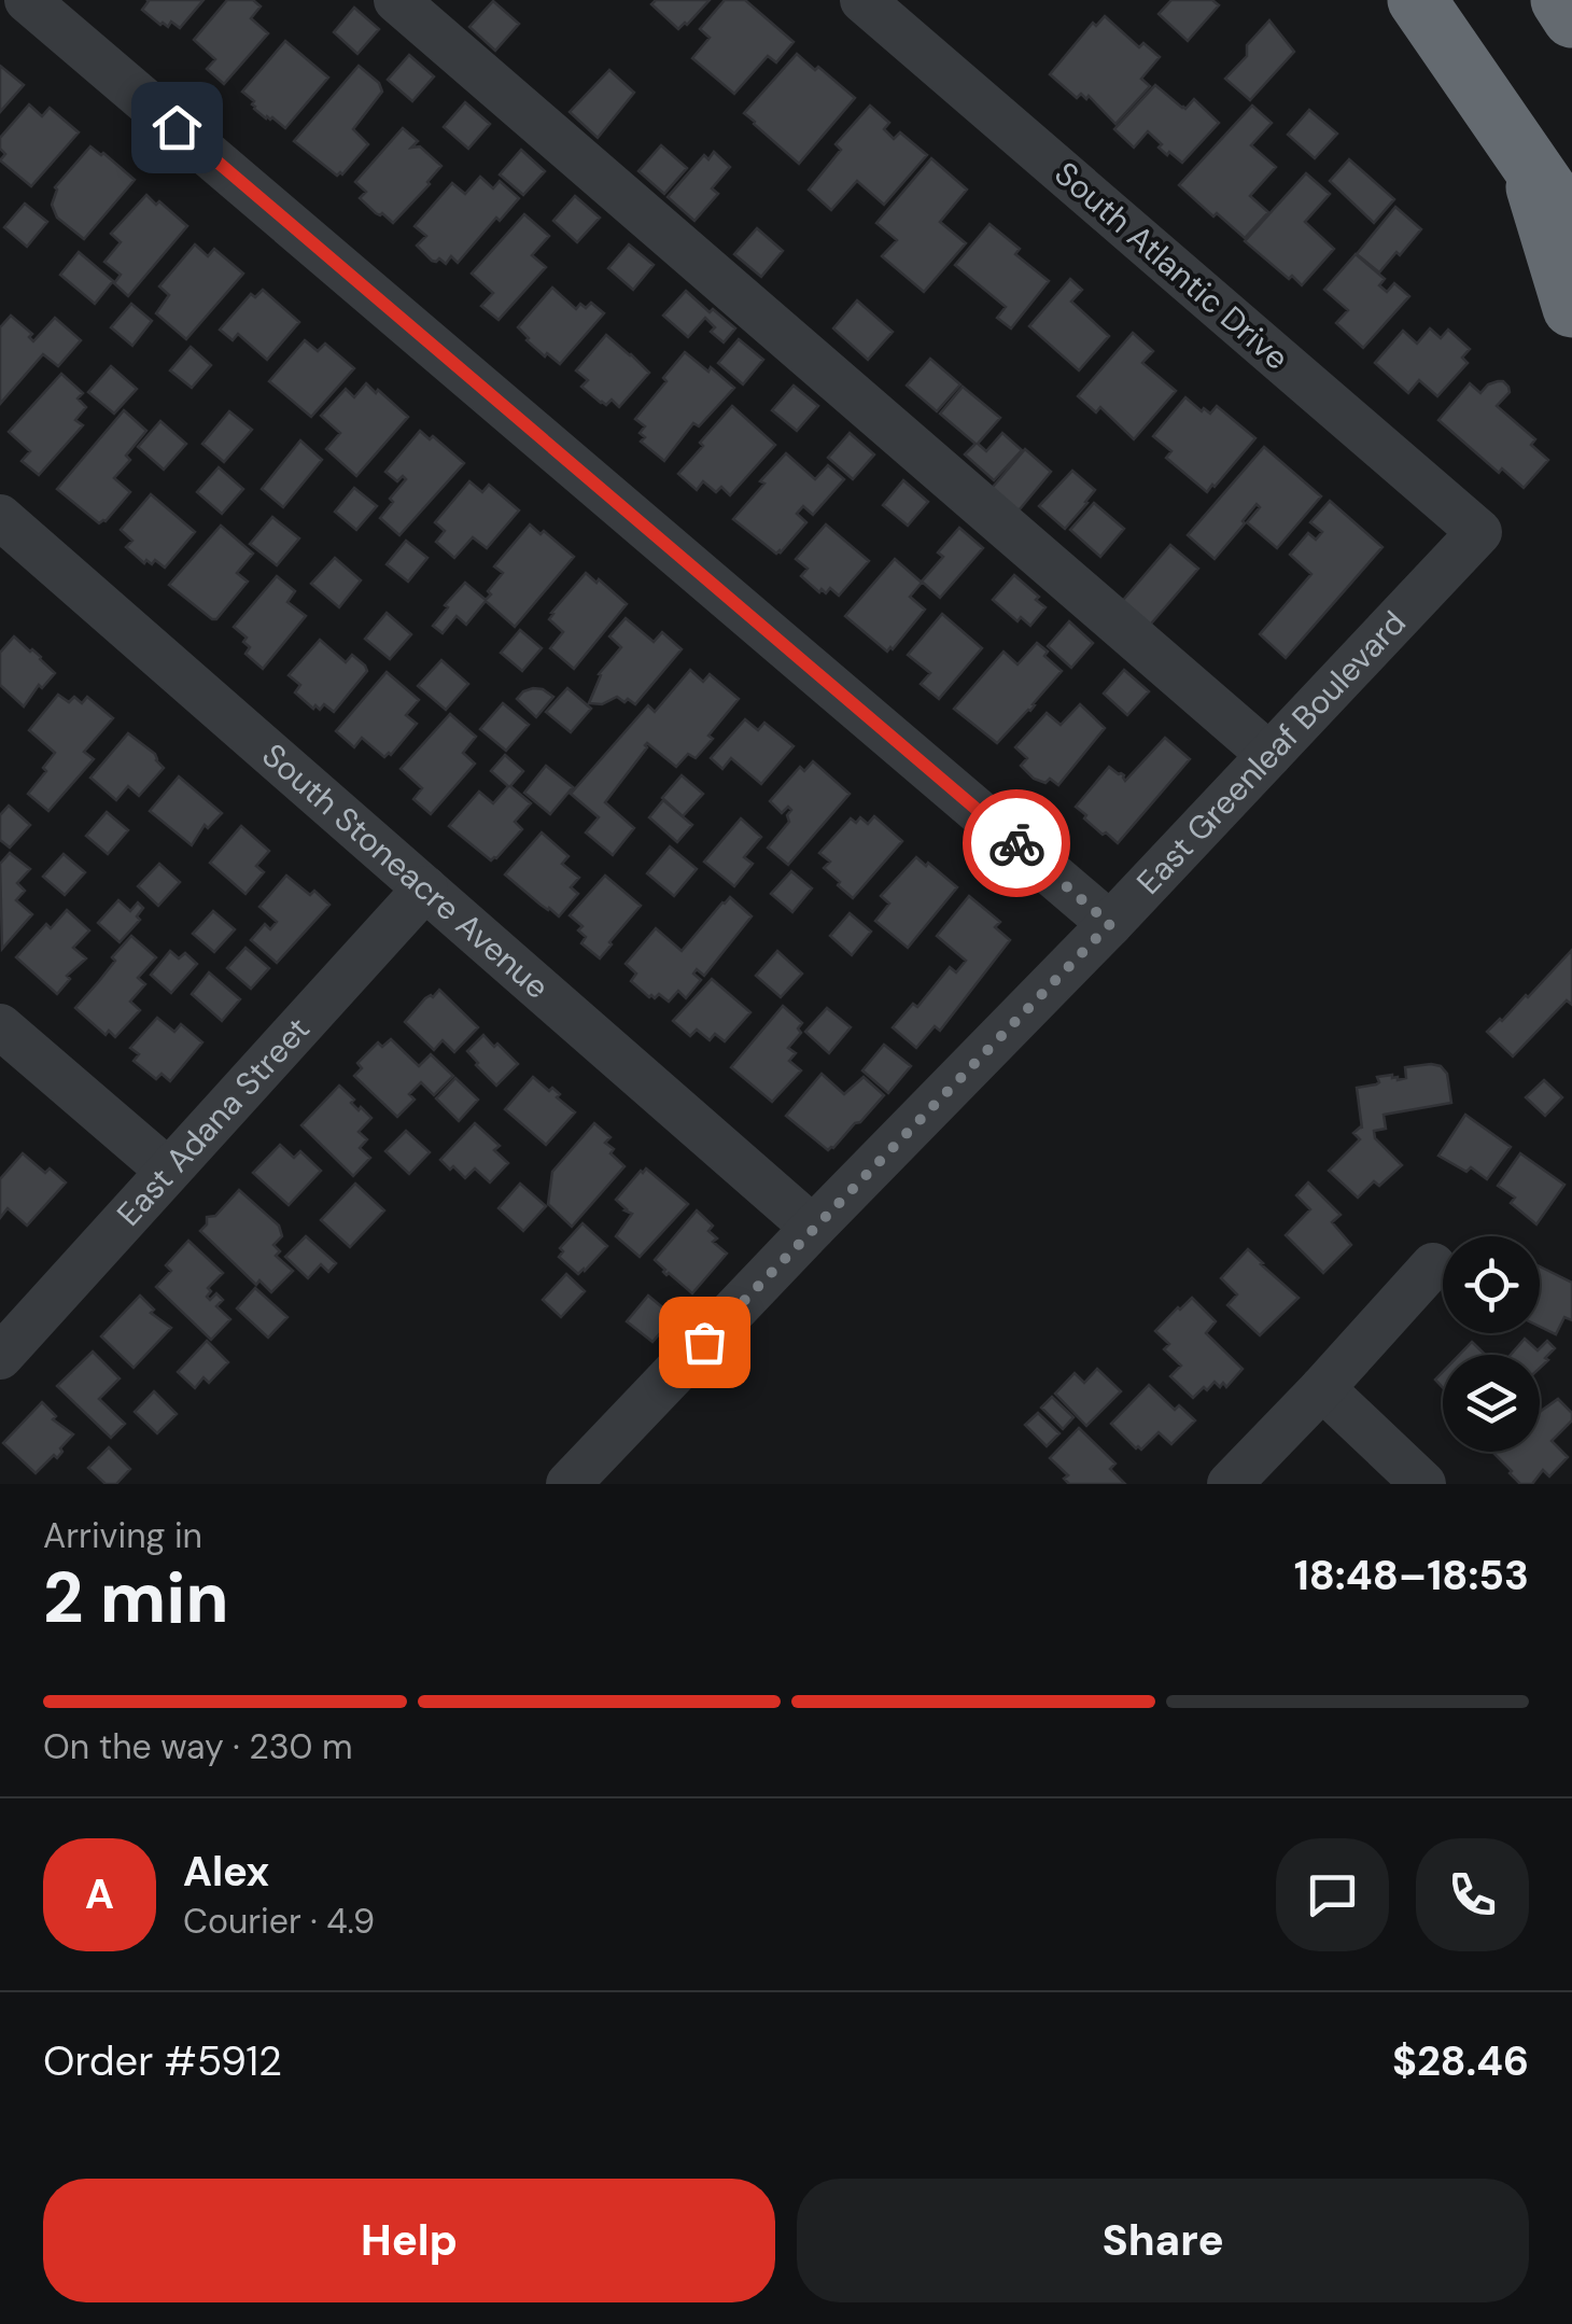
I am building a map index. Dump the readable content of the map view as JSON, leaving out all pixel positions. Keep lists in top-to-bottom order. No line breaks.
{"streets":{"street":["South Atlantic Drive","East Greenleaf Boulevard","South Stoneacre Avenue","East Adana Street"]},"crossings":[["South Atlantic Drive","East Greenleaf Boulevard"],["East Greenleaf Boulevard","South Stoneacre Avenue"],["South Stoneacre Avenue","East Adana Street"]],"page":{"heading":["2 min","Arriving in","18:48–18:53"],"panel":["Alex","Courier · 4.9","Order #5912","$28.46"],"bar":"On the way · 230 m","round":"A","buttons":["Help","Share"]}}
